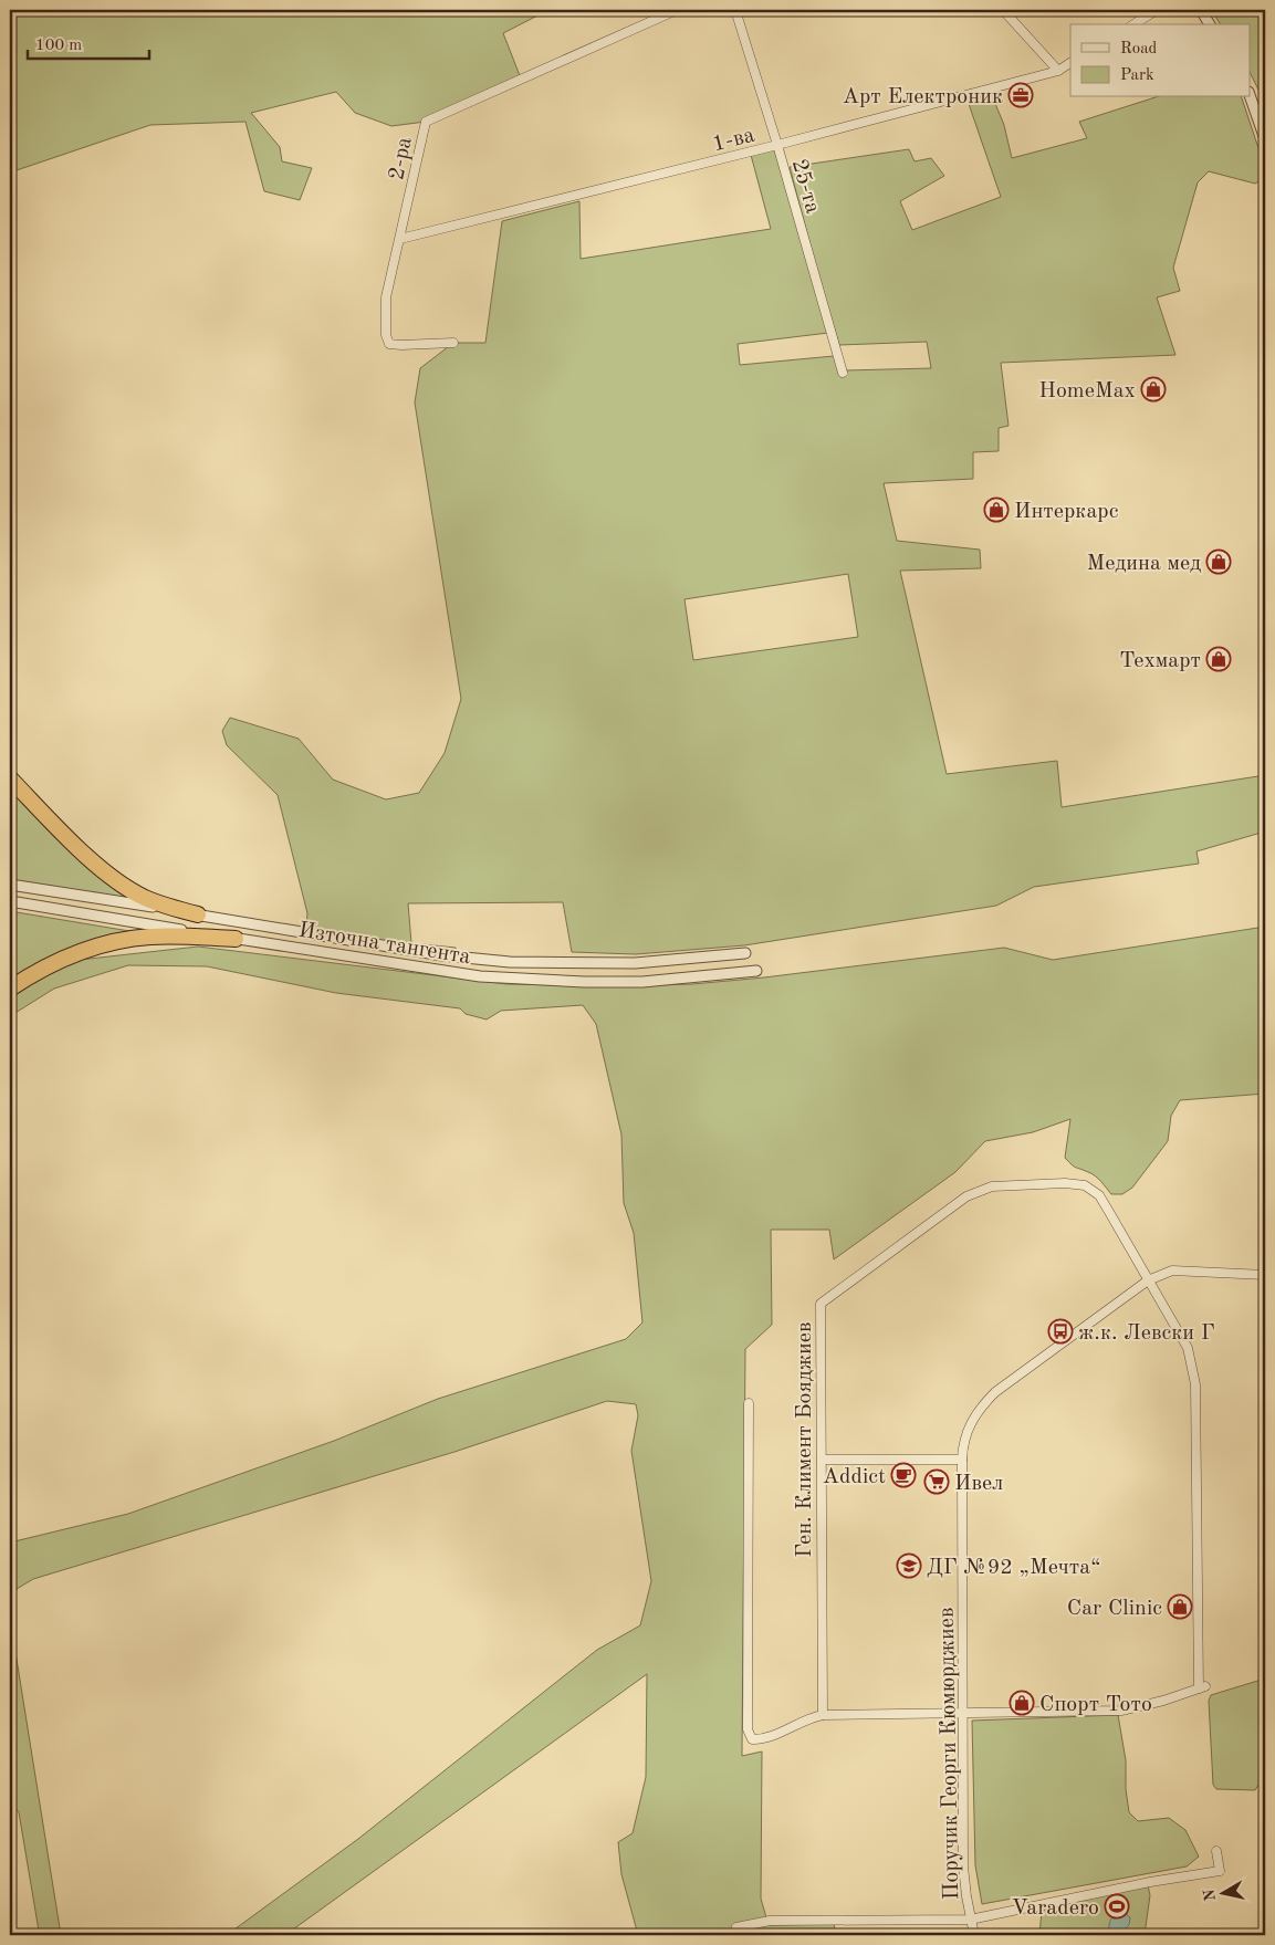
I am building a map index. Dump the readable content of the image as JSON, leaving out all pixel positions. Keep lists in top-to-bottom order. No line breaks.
{"streets":{"street":["1-ва","2-ра","25-та","Източна тангента","Ген. Климент Бояджиев","Поручик Георги Кюмюрджиев"]},"crossings":[["1-ва","2-ра"],["1-ва","25-та"],["Ген. Климент Бояджиев","Поручик Георги Кюмюрджиев"]],"places":{"office":["Арт Електроник"],"shop":["HomeMax","Интеркарс","Медина мед","Техмарт","Car Clinic","Спорт Тото"],"bus stop":["ж.к. Левски Г"],"cafe":["Addict"],"supermarket":["Ивел"],"school or university":["ДГ №92 „Мечта“"],"sports":["Varadero"]},"legend":["Road","Park"],"scale_bar":"100 m","north":"left"}
